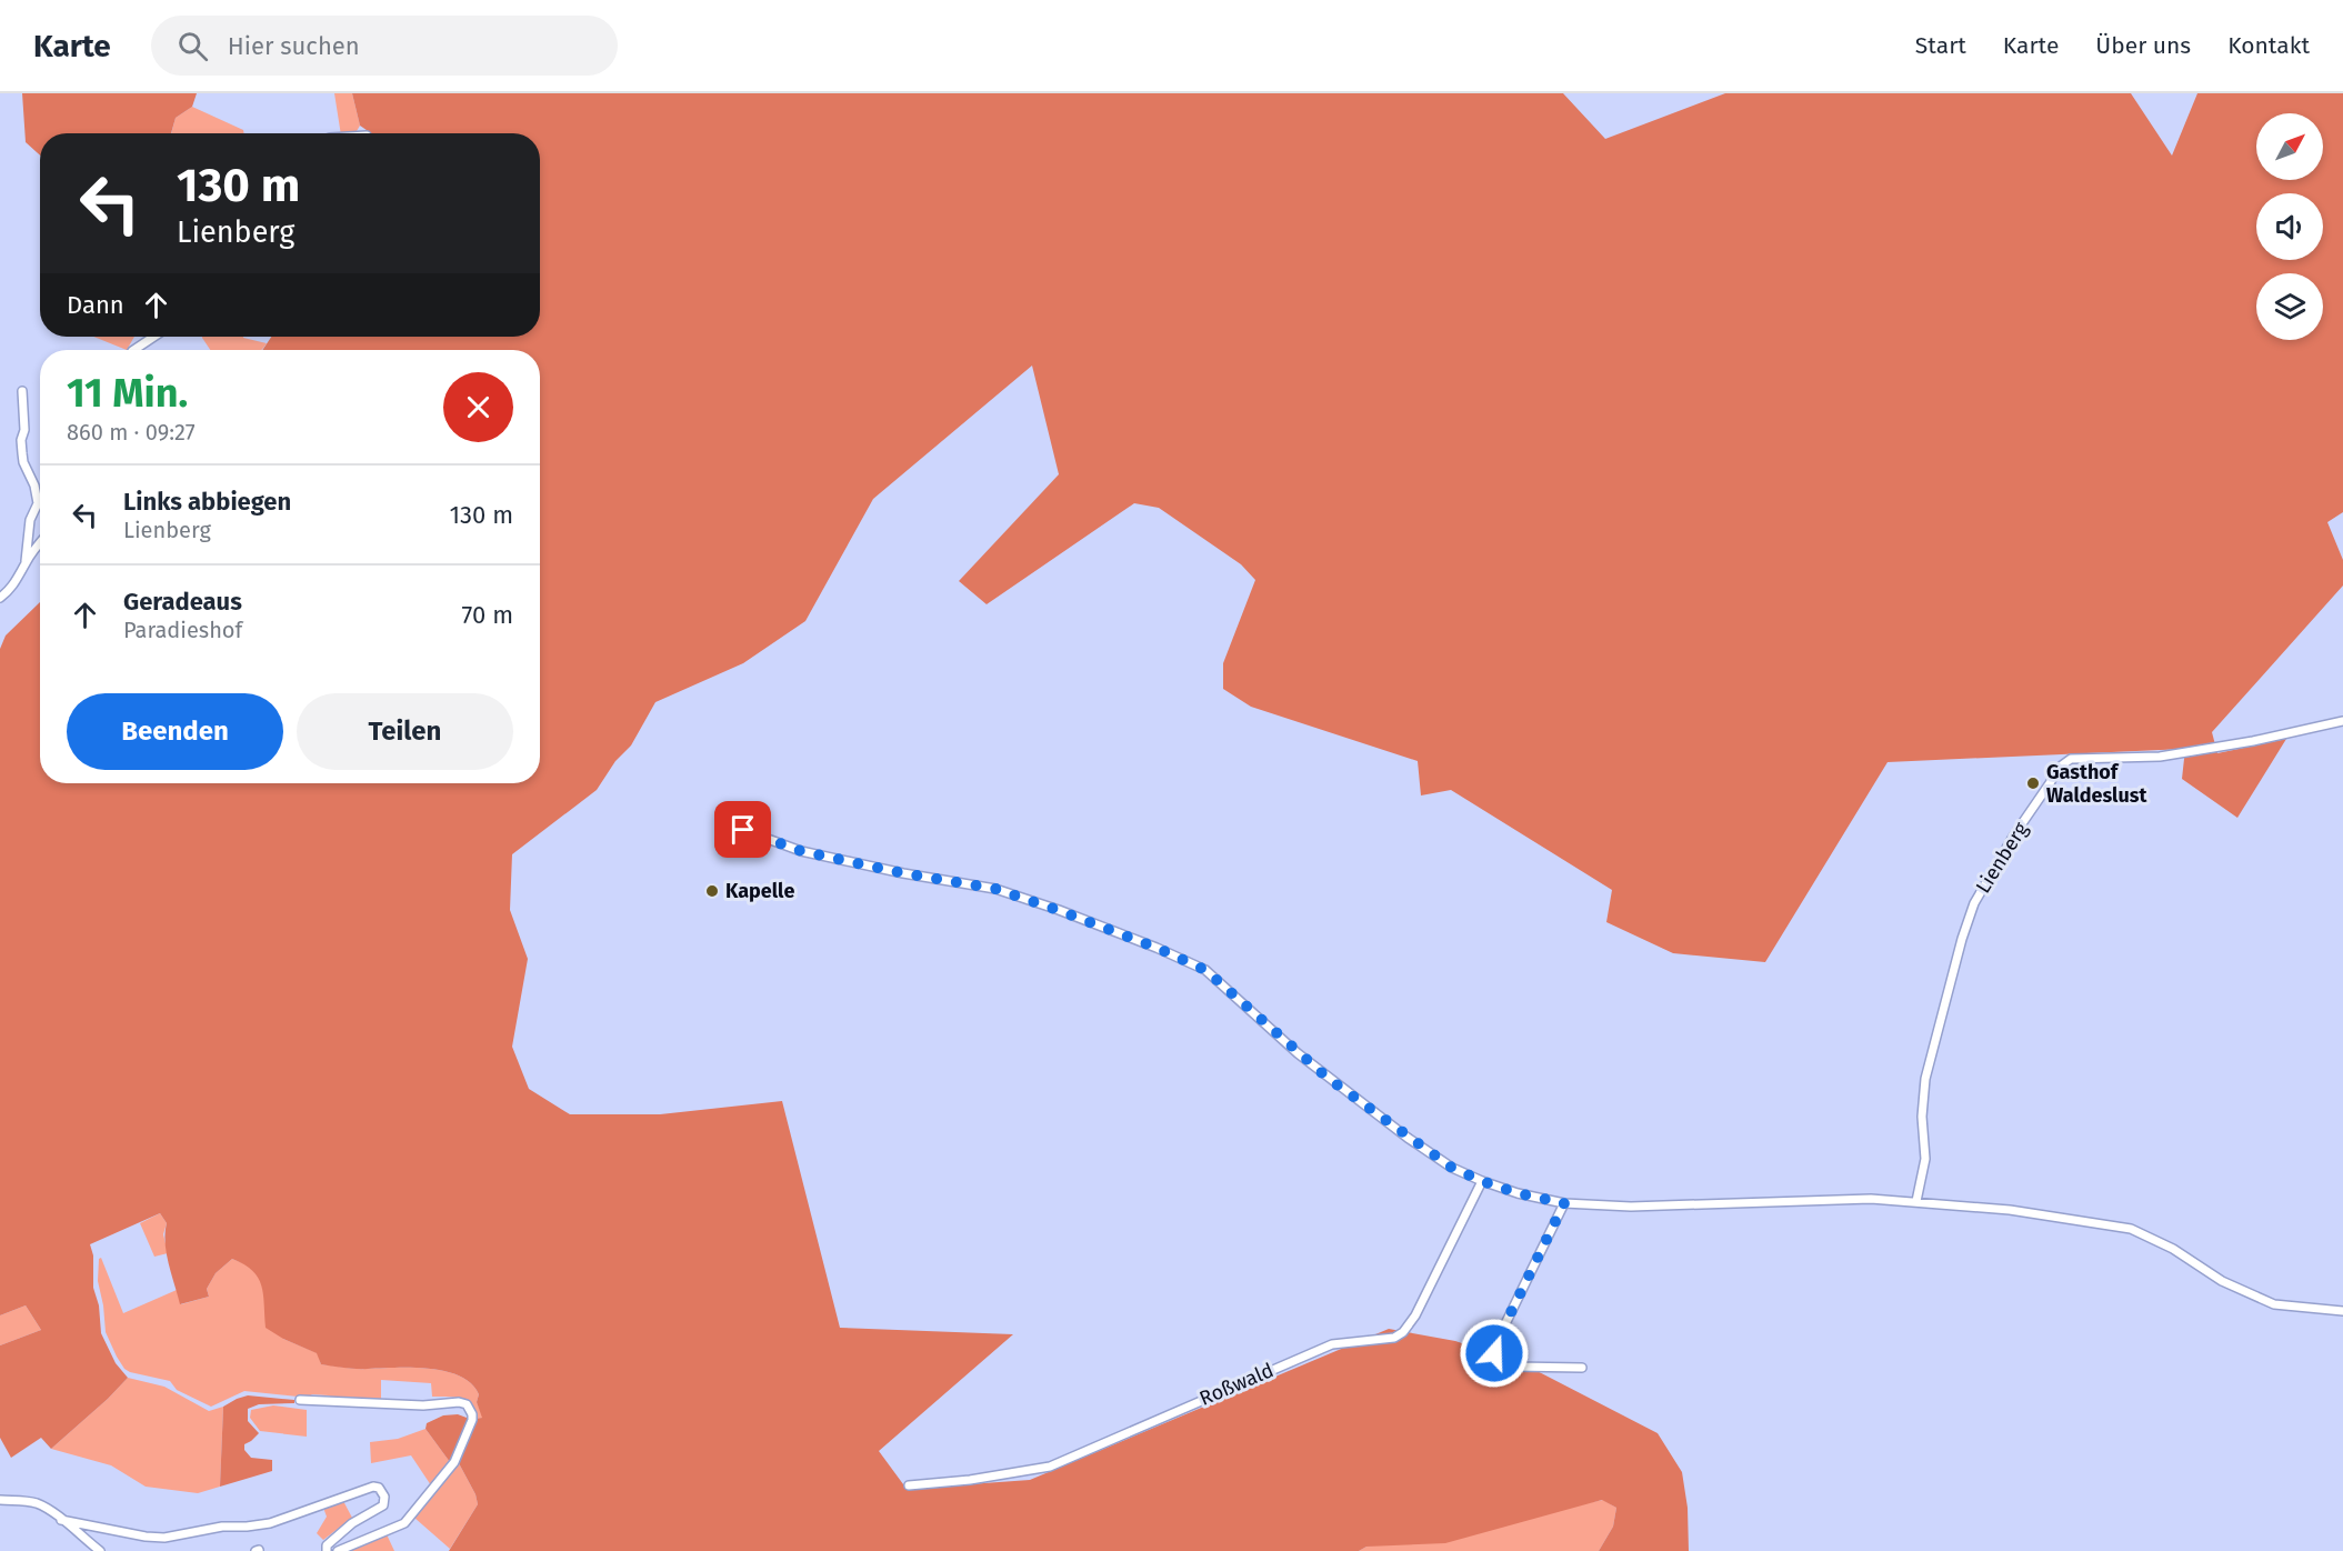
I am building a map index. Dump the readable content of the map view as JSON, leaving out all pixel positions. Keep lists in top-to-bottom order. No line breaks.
{"streets":{"street":["Lienberg","Roßwald"]},"places":["Gasthof Waldeslust","Kapelle"],"north":"top right","page":{"header":"Karte","search":"Hier suchen","nav":["Start","Karte","Über uns","Kontakt"],"turn":["130 m","Lienberg"],"then":"Dann","heading":["11 Min.","860 m · 09:27"],"list":[{"name":"Links abbiegen","note":"Lienberg","value":"130 m"},{"name":"Geradeaus","note":"Paradieshof","value":"70 m"}],"buttons":["Beenden","Teilen"]}}
